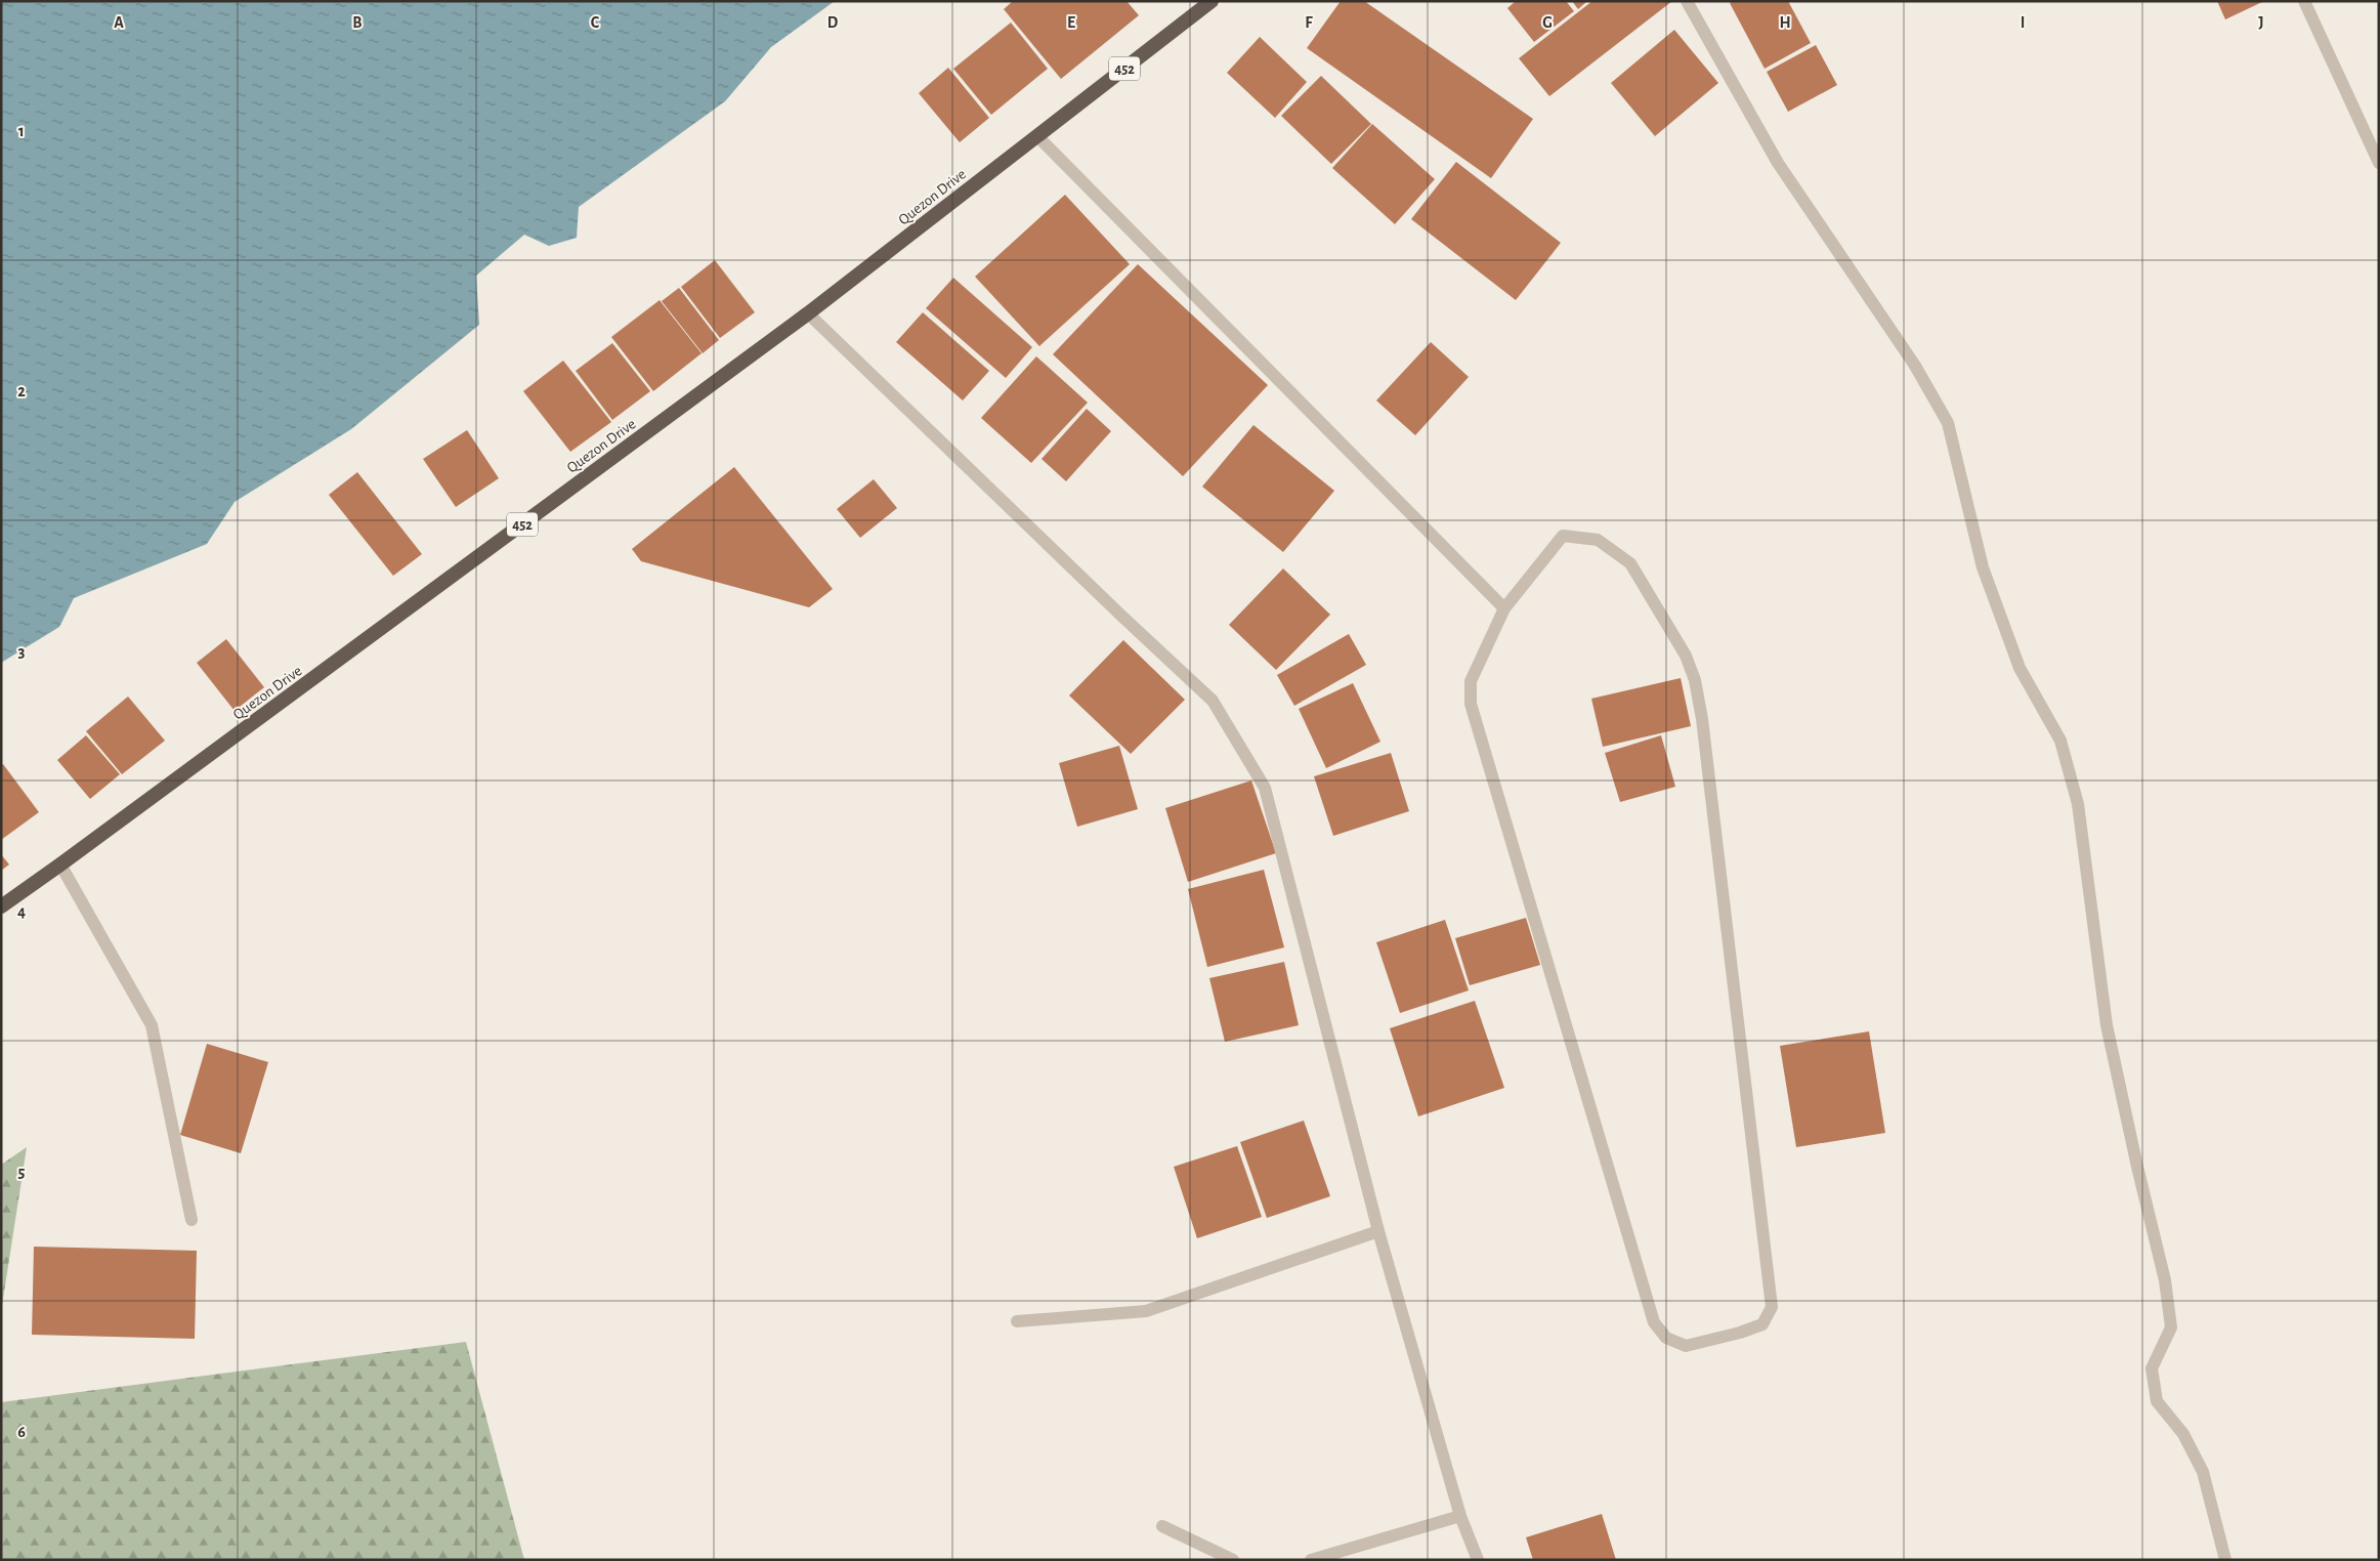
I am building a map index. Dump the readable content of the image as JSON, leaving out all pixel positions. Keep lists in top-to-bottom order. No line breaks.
{"streets":{"highway":["452","Quezon Drive"]},"grid":{"columns":["A","B","C","D","E","F","G","H","I","J"],"rows":["1","2","3","4","5","6"]}}
